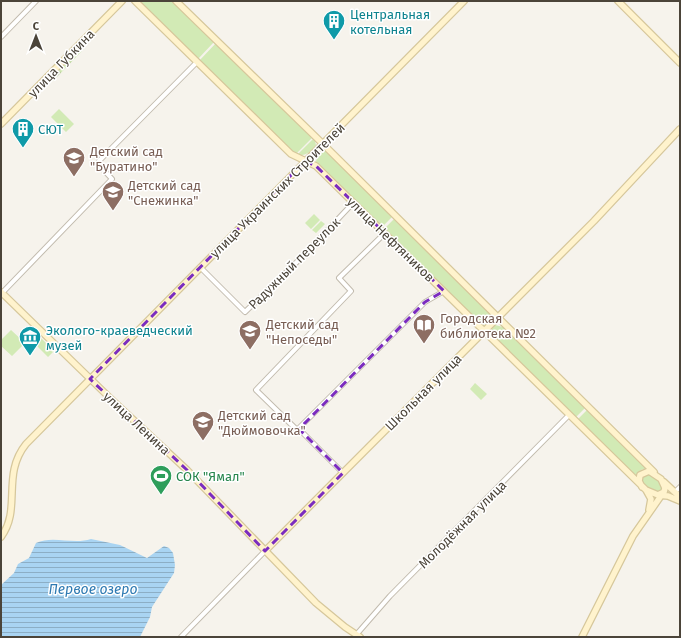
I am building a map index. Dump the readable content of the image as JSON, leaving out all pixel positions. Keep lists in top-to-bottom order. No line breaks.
{"streets":{"main road":["улица Губкина","улица Украинских Строителей","улица Нефтяников","Школьная улица","улица Ленина"],"street":["Радужный переулок","Молодёжная улица"]},"crossings":[["улица Украинских Строителей","улица Нефтяников"],["улица Украинских Строителей","Радужный переулок"],["улица Украинских Строителей","улица Ленина"],["улица Нефтяников","Радужный переулок"],["улица Нефтяников","Школьная улица"],["улица Нефтяников","Молодёжная улица"],["Школьная улица","улица Ленина"],["улица Ленина","Молодёжная улица"]],"water":["Первое озеро"],"places":{"building":["Центральная котельная","СЮТ"],"school or university":["Детский сад \"Буратино\"","Детский сад \"Снежинка\"","Детский сад \"Непоседы\"","Детский сад \"Дюймовочка\""],"library":["Городская библиотека №2"],"museum":["Эколого-краеведческий музей"],"sports":["СОК \"Ямал\""]},"north":"top"}
